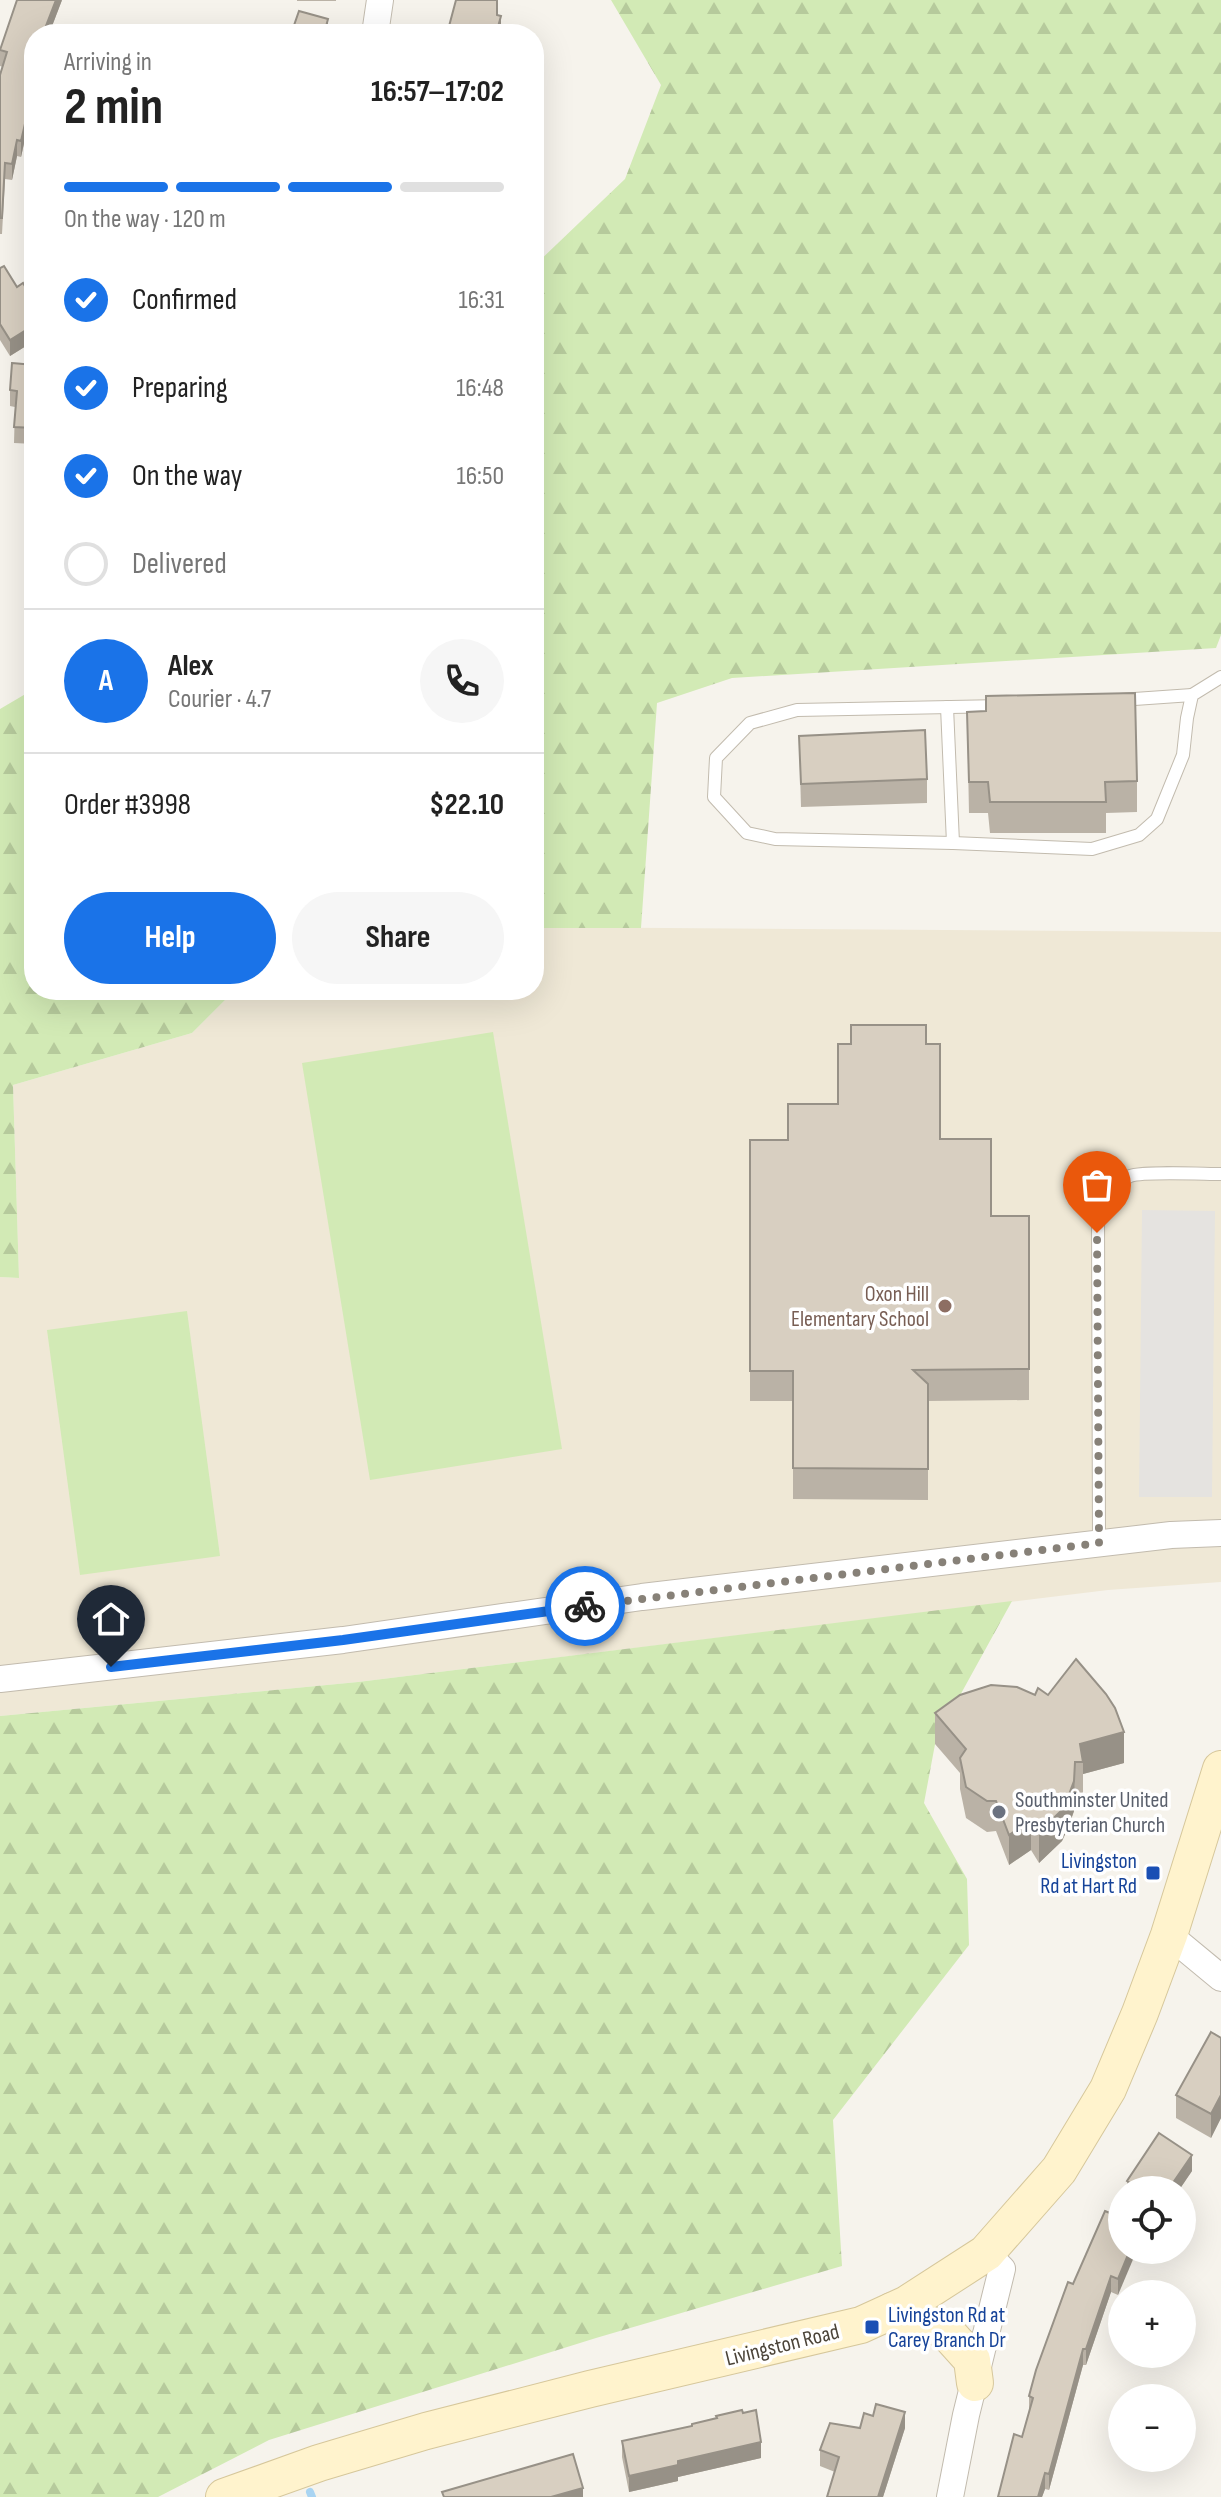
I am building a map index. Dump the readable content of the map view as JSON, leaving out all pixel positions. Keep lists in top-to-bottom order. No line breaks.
{"streets":{"main road":["Livingston Road"]},"places":{"other":["Oxon Hill Elementary School","Southminster United Presbyterian Church"],"transit":["Livingston Rd at Hart Rd","Livingston Rd at Carey Branch Dr"]},"page":{"heading":["2 min","Arriving in","16:57–17:02"],"panel":["Alex","Courier · 4.7","Order #3998","$22.10"],"bar":"On the way · 120 m","list":[["Confirmed","16:31"],["Preparing","16:48"],["On the way","16:50"],"Delivered"],"round":"A","buttons":["Help","Share"],"map_buttons":["+","−"]}}
